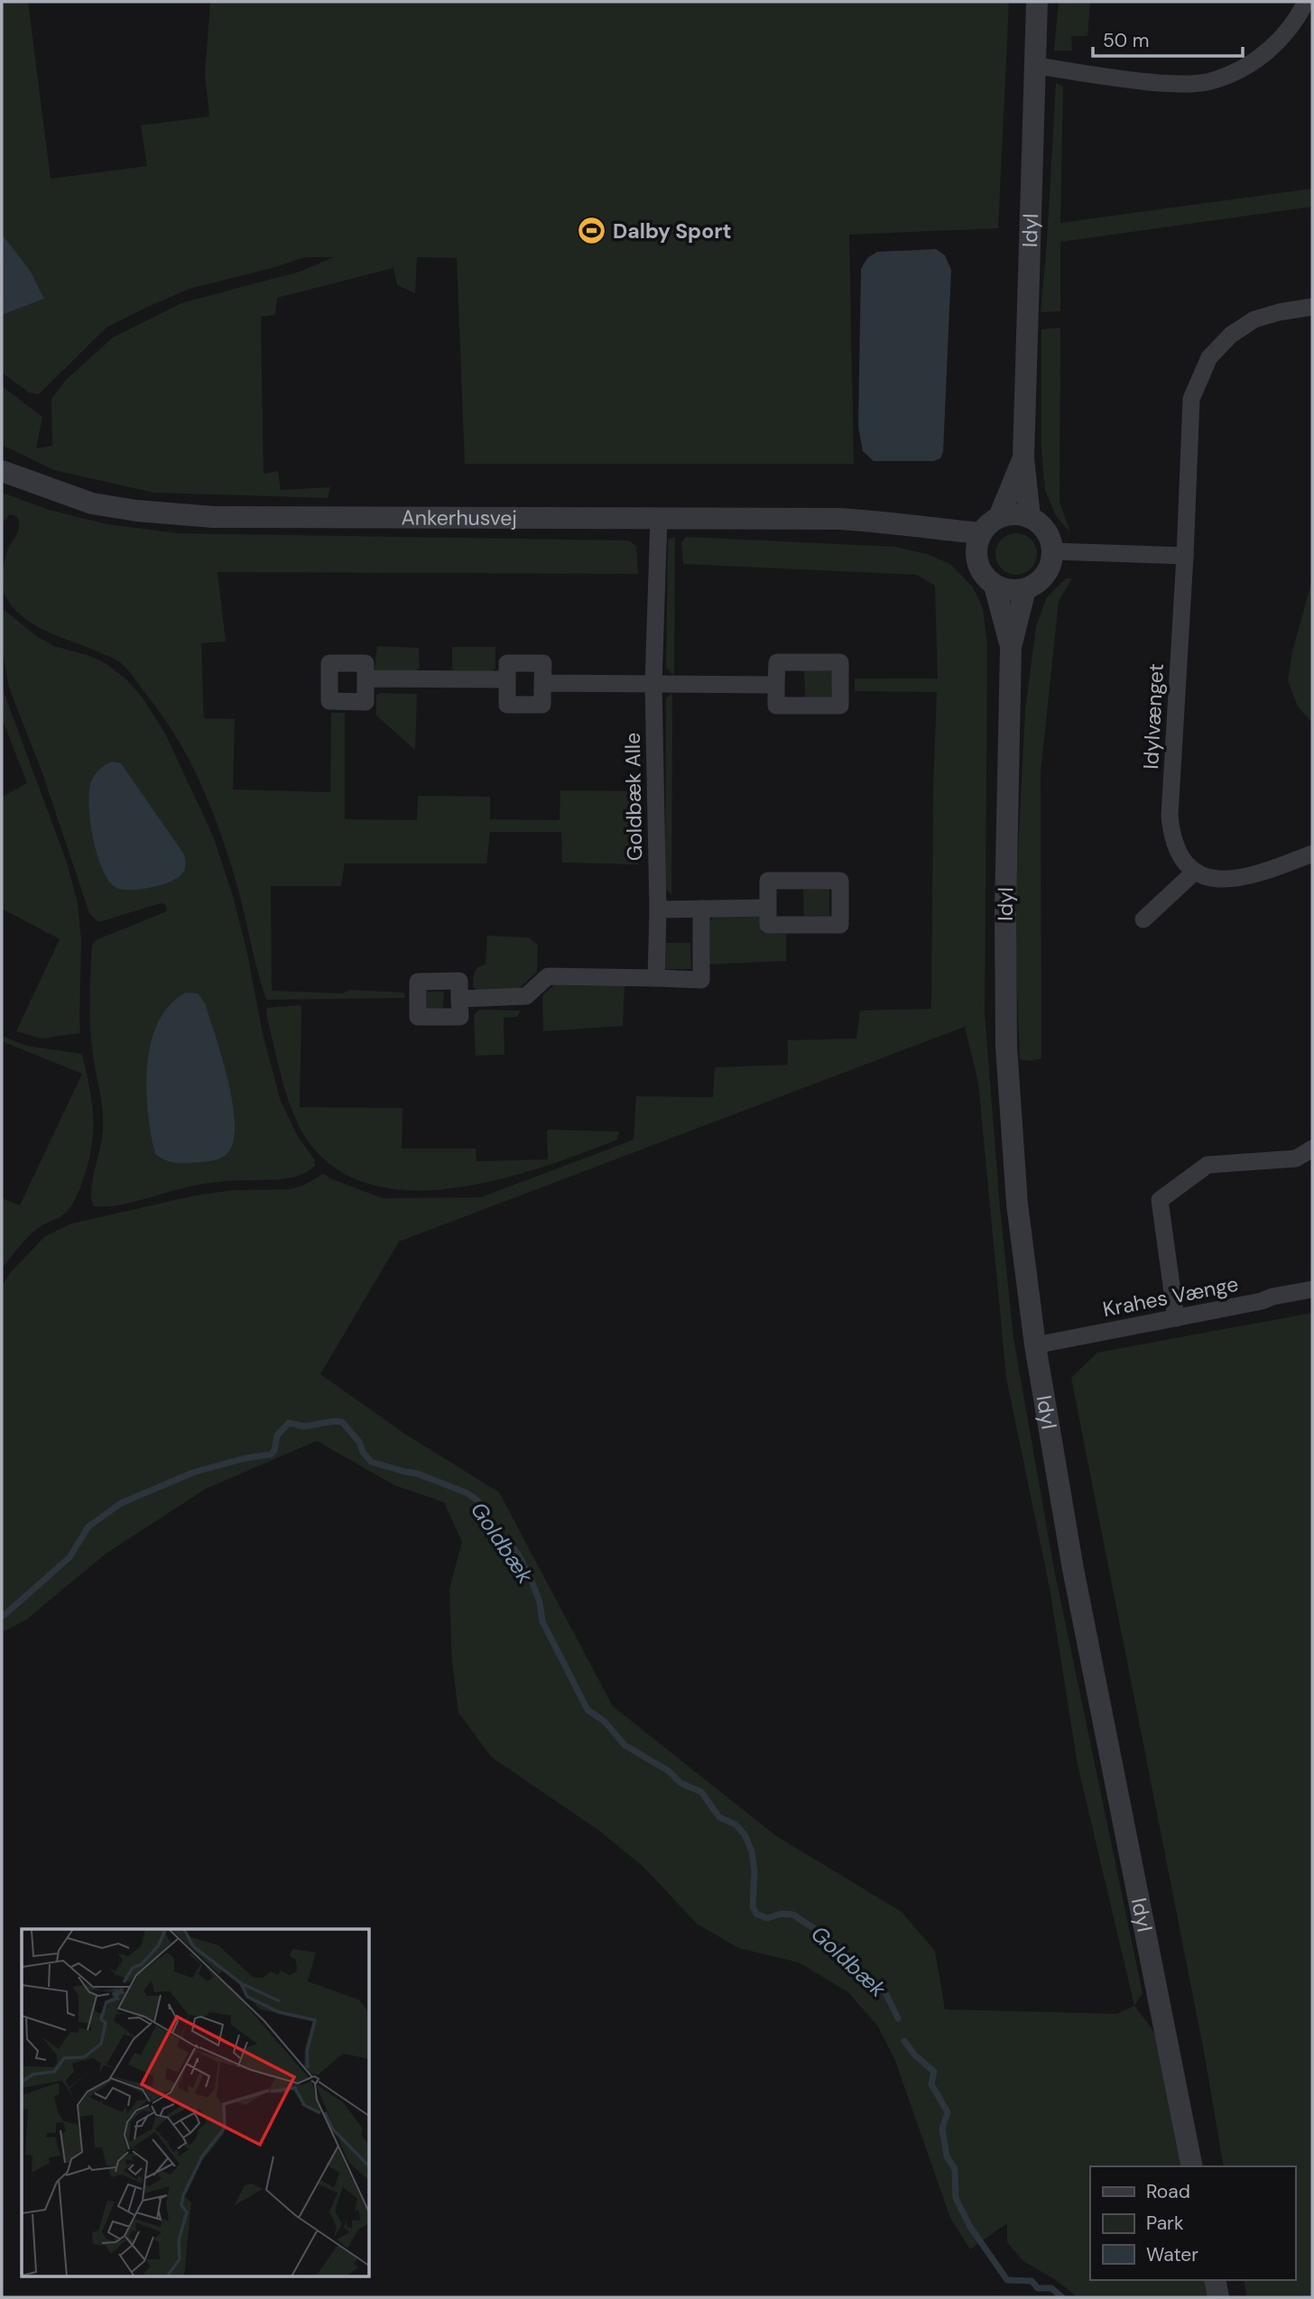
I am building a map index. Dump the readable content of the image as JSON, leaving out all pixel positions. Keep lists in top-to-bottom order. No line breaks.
{"streets":{"street":["Idyl","Ankerhusvej","Idylvænget","Goldbæk Alle","Krahes Vænge"]},"crossings":[["Idyl","Ankerhusvej"],["Idyl","Krahes Vænge"],["Ankerhusvej","Goldbæk Alle"]],"water":["Goldbæk"],"places":{"sports":["Dalby Sport"]},"legend":["Road","Park","Water"],"scale_bar":"50 m"}
